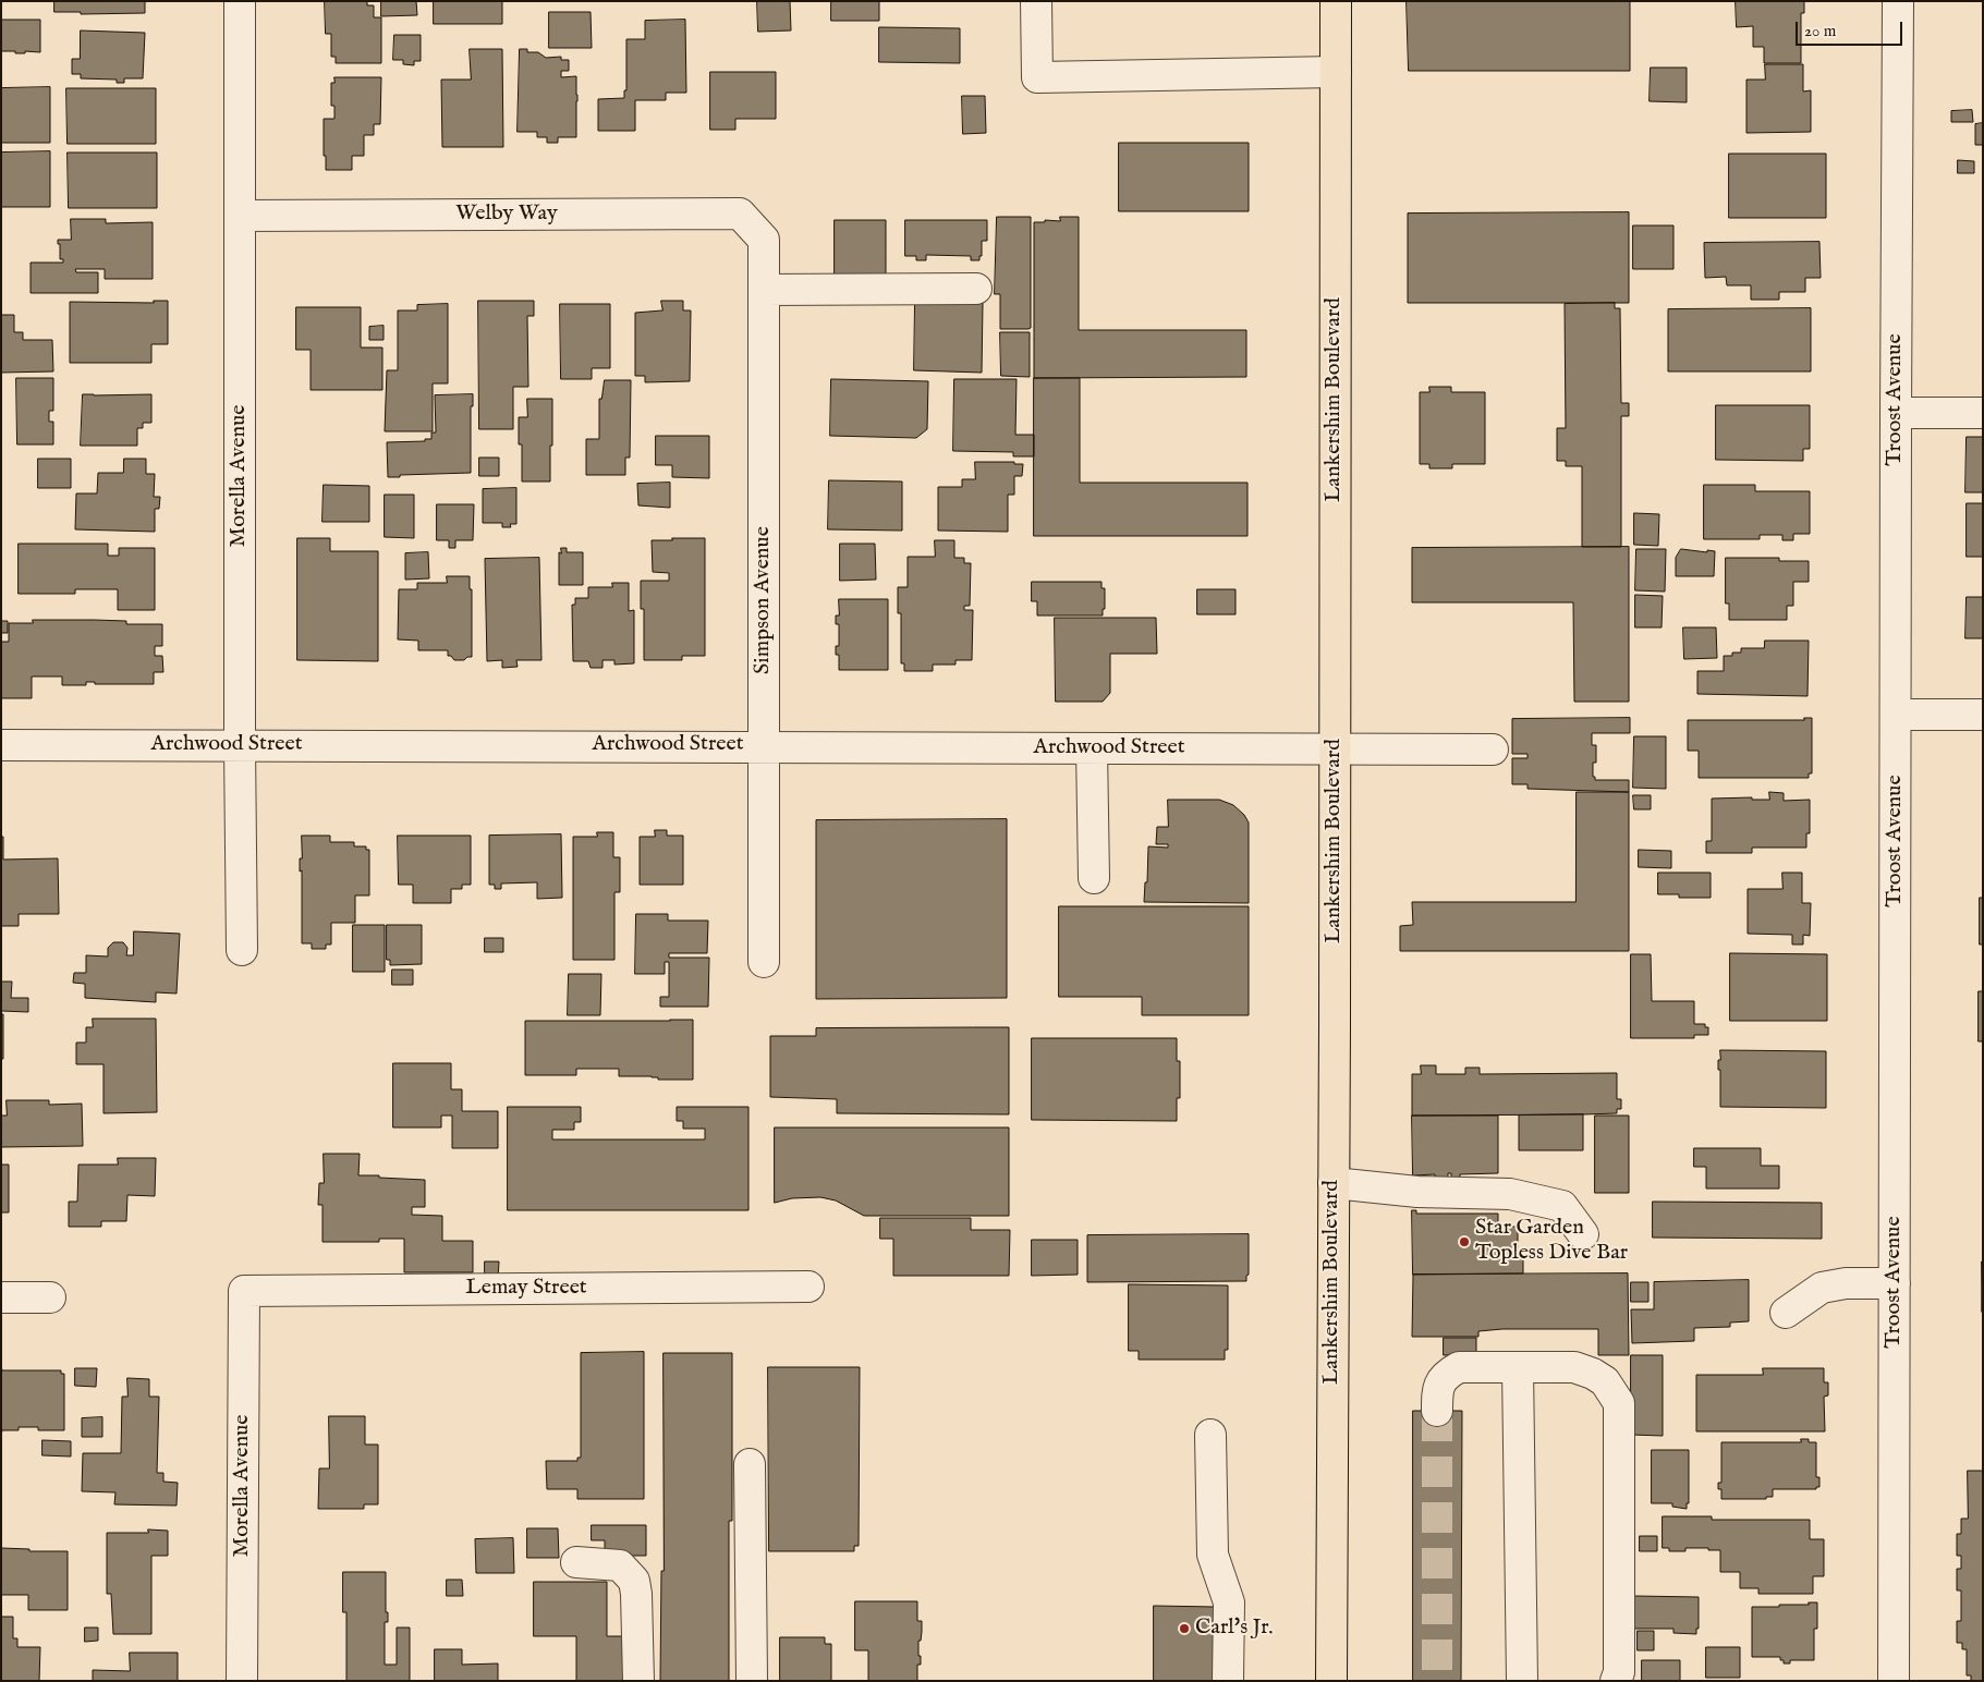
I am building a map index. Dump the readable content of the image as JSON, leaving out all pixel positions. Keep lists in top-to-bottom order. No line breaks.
{"streets":{"main road":["Lankershim Boulevard"],"street":["Welby Way","Troost Avenue","Morella Avenue","Simpson Avenue","Archwood Street","Lemay Street"]},"crossings":[["Welby Way","Morella Avenue"],["Welby Way","Simpson Avenue"],["Lankershim Boulevard","Archwood Street"],["Morella Avenue","Archwood Street"],["Morella Avenue","Lemay Street"],["Simpson Avenue","Archwood Street"]],"places":["Star Garden Topless Dive Bar","Carl's Jr."],"scale_bar":"20 m"}
